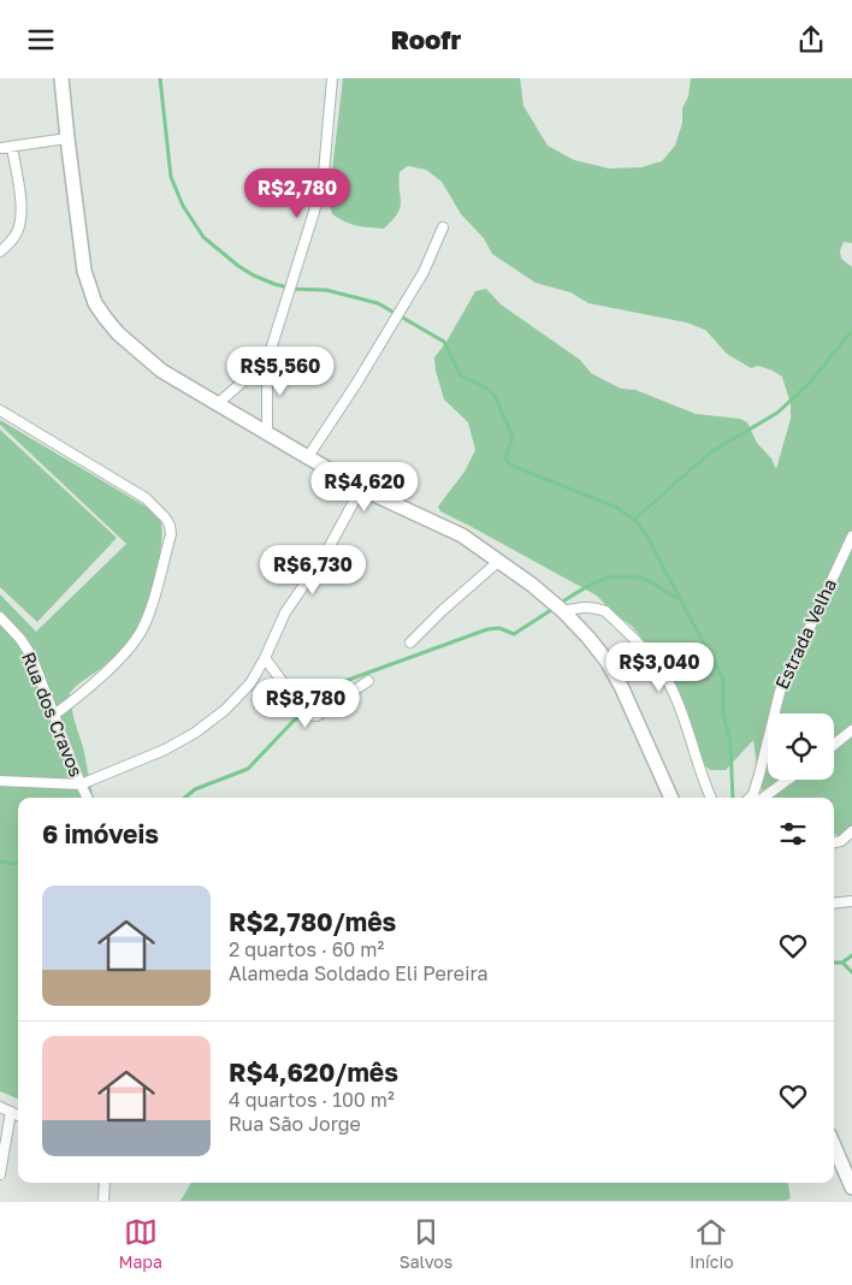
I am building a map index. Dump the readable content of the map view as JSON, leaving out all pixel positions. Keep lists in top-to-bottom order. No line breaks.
{"streets":{"street":["Estrada Velha","Rua dos Cravos"]},"page":{"header":"Roofr","price":["R$2,780","R$5,560","R$4,620","R$6,730","R$3,040","R$8,780"],"heading":"6 imóveis","list":[{"name":"R$2,780/mês","note":"2 quartos · 60 m² · Alameda Soldado Eli Pereira"},{"name":"R$4,620/mês","note":"4 quartos · 100 m² · Rua São Jorge"}],"tabs":["Mapa","Salvos","Início"]}}
